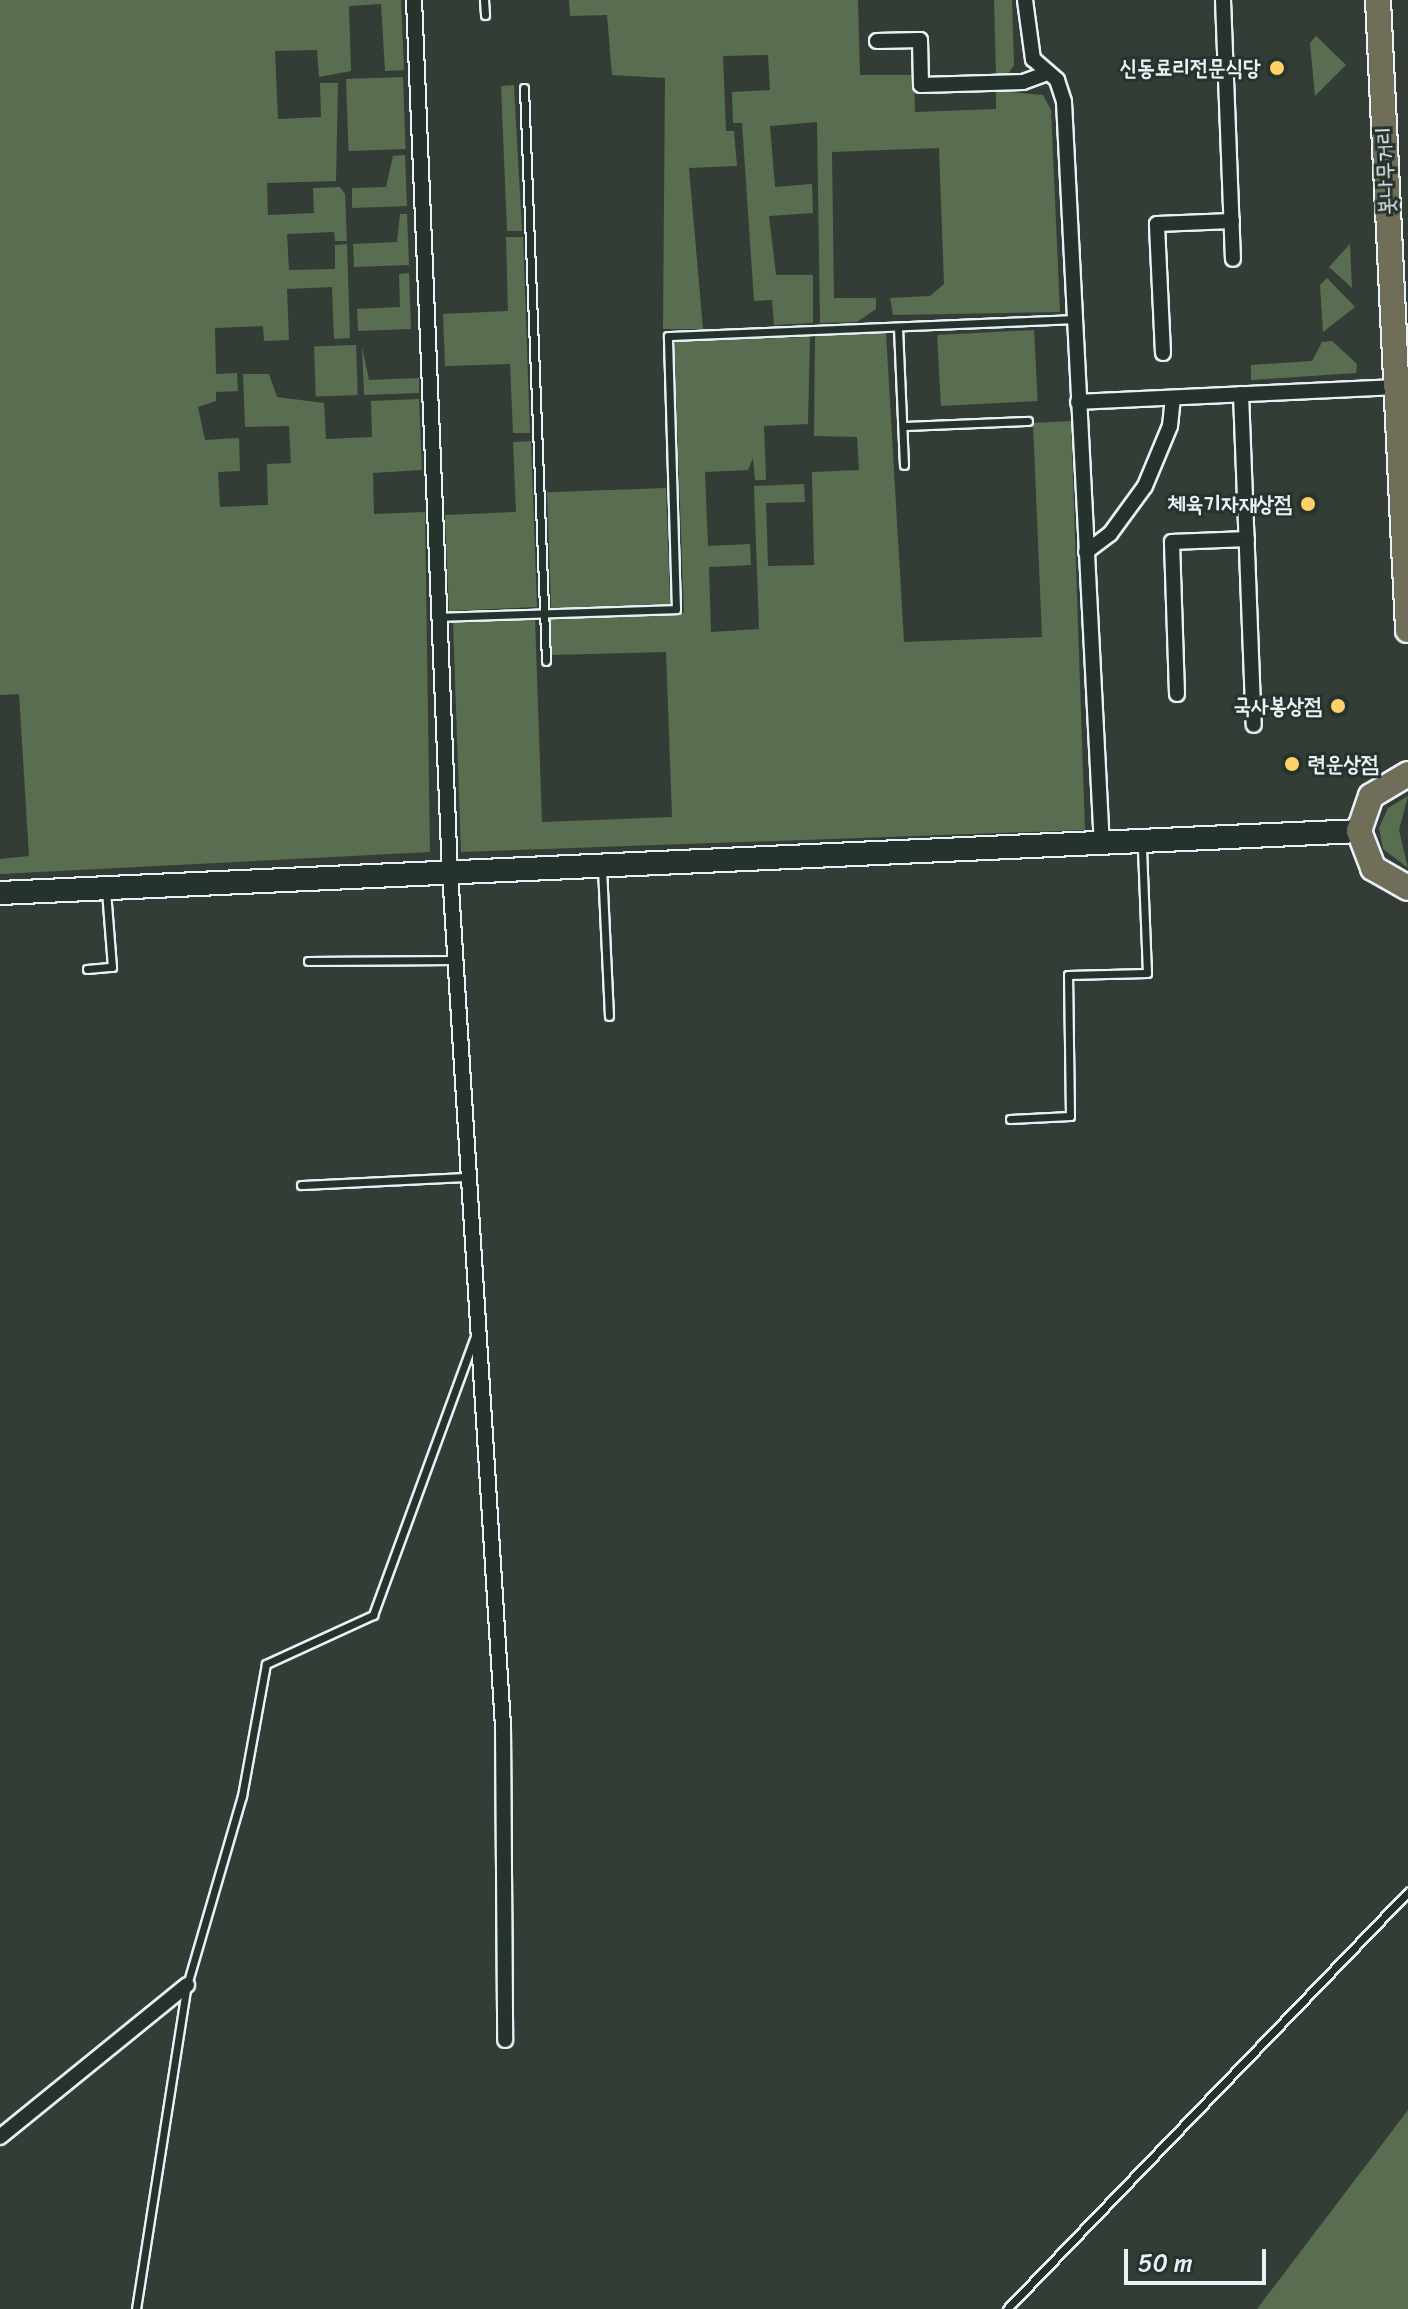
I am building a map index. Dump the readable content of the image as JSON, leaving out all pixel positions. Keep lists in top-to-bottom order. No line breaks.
{"streets":{"main road":["봇나무거리"]},"places":["신동료리전문식당","체육기자재상점","국사봉상점","련운상점"],"scale_bar":"50 m"}
